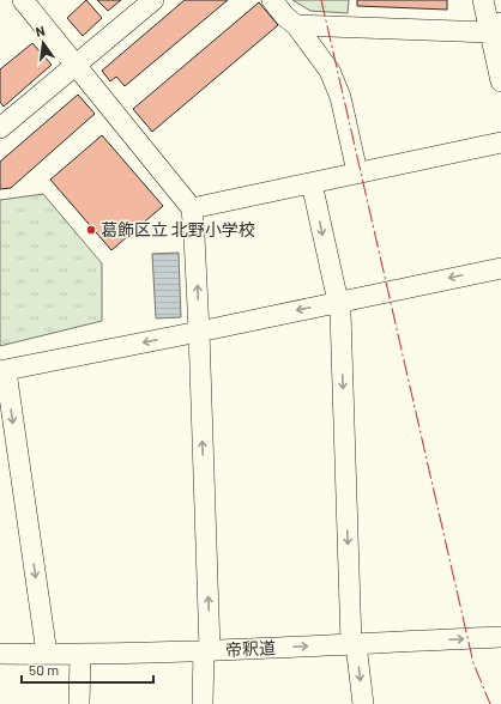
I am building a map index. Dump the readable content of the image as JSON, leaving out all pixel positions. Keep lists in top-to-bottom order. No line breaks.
{"streets":{"street":["帝釈道"]},"one_way":["帝釈道"],"places":["葛飾区立 北野小学校"],"scale_bar":"50 m","north":"top"}
